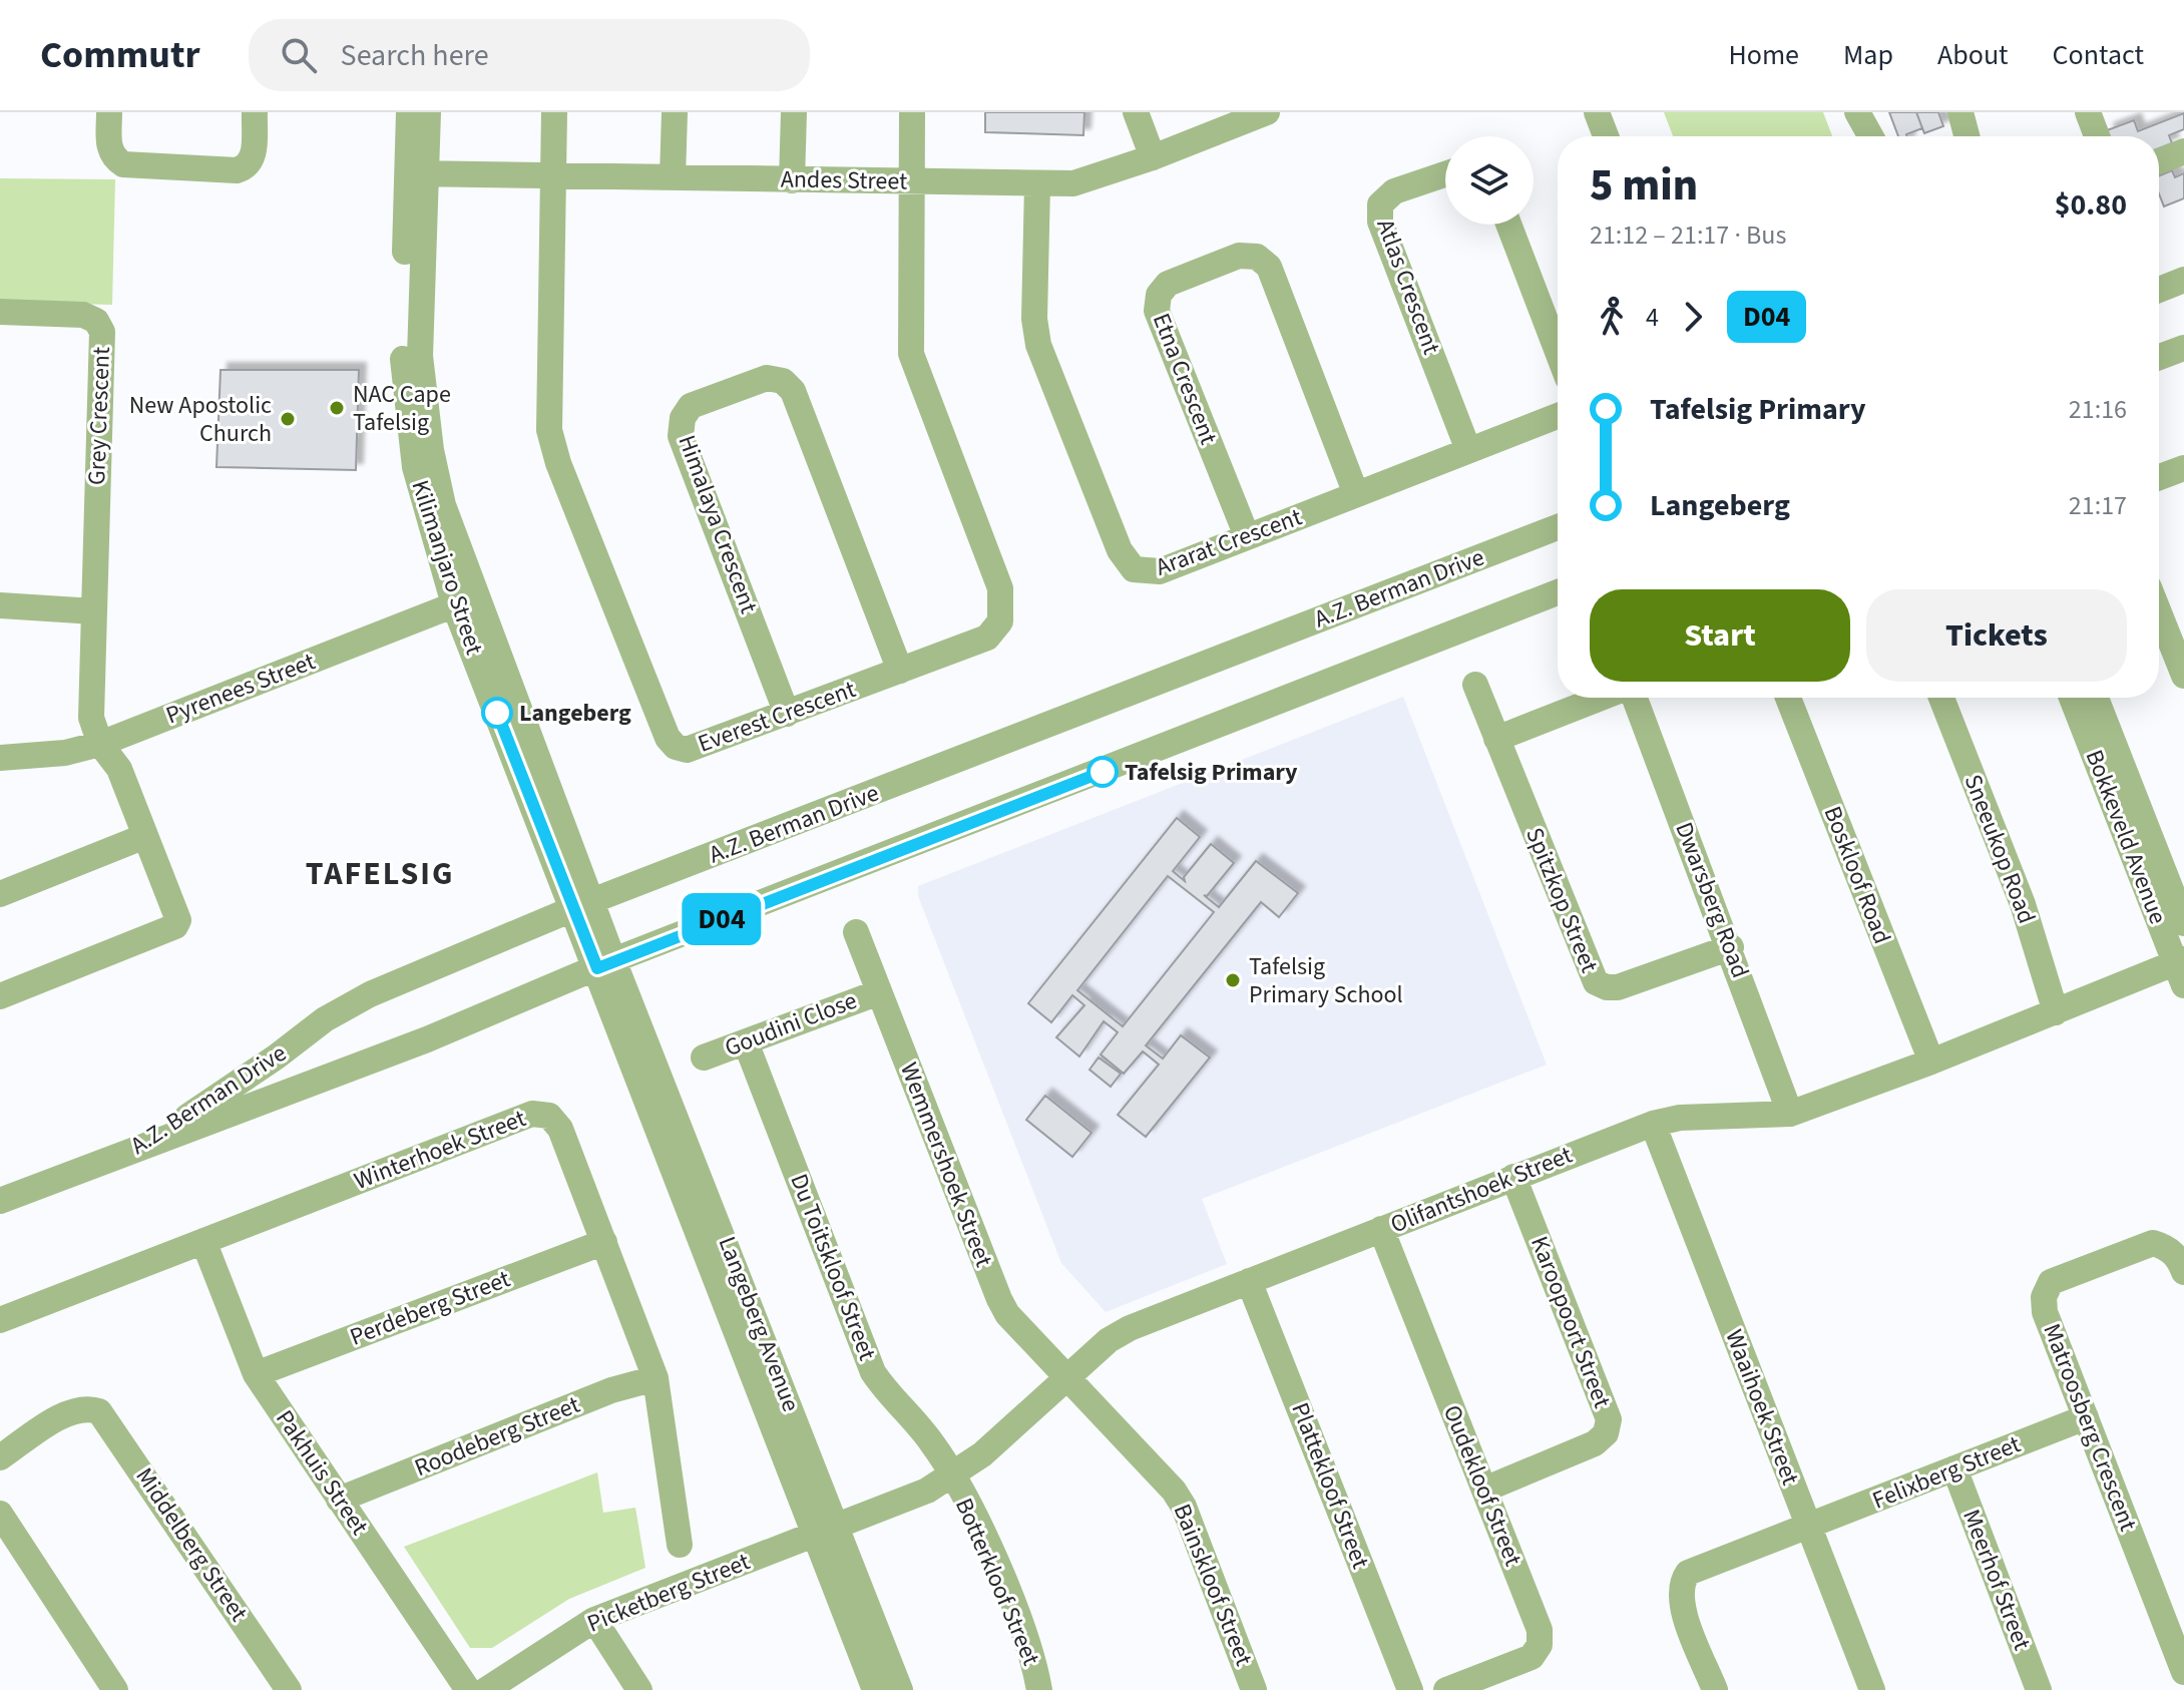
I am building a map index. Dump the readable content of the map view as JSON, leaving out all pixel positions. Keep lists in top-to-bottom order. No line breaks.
{"streets":{"street":["Andes Street","Atlas Crescent","Etna Crescent","Grey Crescent","Himalaya Crescent","Ararat Crescent","Kilimanjaro Street","A.Z. Berman Drive","Pyrenees Street","Everest Crescent","Bokkeveld Avenue","Sneeukop Road","Boskloof Road","Spitzkop Street","Dwarsberg Road","Goudini Close","Winterhoek Street","Wemmershoek Street","Olifantshoek Street","Du Toitskloof Street","Perdeberg Street","Karoopoort Street","Langeberg Avenue","Waaihoek Street","Matroosberg Crescent","Roodeberg Street","Pakhuis Street","Felixberg Street","Plattekloof Street","Oudekloof Street","Middelberg Street","Meerhof Street","Botterkloof Street","Bainskloof Street","Picketberg Street"]},"crossings":[["Andes Street","Ararat Crescent"],["Andes Street","Kilimanjaro Street"],["Andes Street","Everest Crescent"],["Atlas Crescent","Ararat Crescent"],["Etna Crescent","Ararat Crescent"],["Grey Crescent","Pyrenees Street"],["Himalaya Crescent","Everest Crescent"],["Kilimanjaro Street","A.Z. Berman Drive"],["Kilimanjaro Street","Pyrenees Street"],["Kilimanjaro Street","Langeberg Avenue"],["A.Z. Berman Drive","Langeberg Avenue"],["Bokkeveld Avenue","Olifantshoek Street"],["Sneeukop Road","Olifantshoek Street"],["Boskloof Road","Olifantshoek Street"],["Spitzkop Street","Dwarsberg Road"],["Dwarsberg Road","Olifantshoek Street"],["Goudini Close","Wemmershoek Street"],["Goudini Close","Du Toitskloof Street"],["Winterhoek Street","Perdeberg Street"],["Winterhoek Street","Roodeberg Street"],["Winterhoek Street","Pakhuis Street"],["Wemmershoek Street","Olifantshoek Street"],["Wemmershoek Street","Bainskloof Street"],["Olifantshoek Street","Du Toitskloof Street"],["Olifantshoek Street","Karoopoort Street"],["Olifantshoek Street","Langeberg Avenue"],["Olifantshoek Street","Waaihoek Street"],["Olifantshoek Street","Plattekloof Street"],["Olifantshoek Street","Oudekloof Street"],["Olifantshoek Street","Botterkloof Street"],["Olifantshoek Street","Bainskloof Street"],["Olifantshoek Street","Picketberg Street"],["Du Toitskloof Street","Botterkloof Street"],["Perdeberg Street","Pakhuis Street"],["Karoopoort Street","Oudekloof Street"],["Langeberg Avenue","Picketberg Street"],["Waaihoek Street","Felixberg Street"],["Matroosberg Crescent","Felixberg Street"],["Roodeberg Street","Pakhuis Street"],["Felixberg Street","Meerhof Street"]],"districts":["TAFELSIG"],"places":["NAC Cape Tafelsig","New Apostolic Church","Langeberg","Tafelsig Primary","Tafelsig Primary School"],"lines":["bus line D04"],"page":{"header":"Commutr","search":"Search here","nav":["Home","Map","About","Contact"],"on_map":"D04","heading":["5 min","21:12 – 21:17 · Bus","$0.80"],"legs":["4","D04"],"list":[{"name":"Tafelsig Primary","value":"21:16"},{"name":"Langeberg","value":"21:17"}],"buttons":["Start","Tickets"]}}
